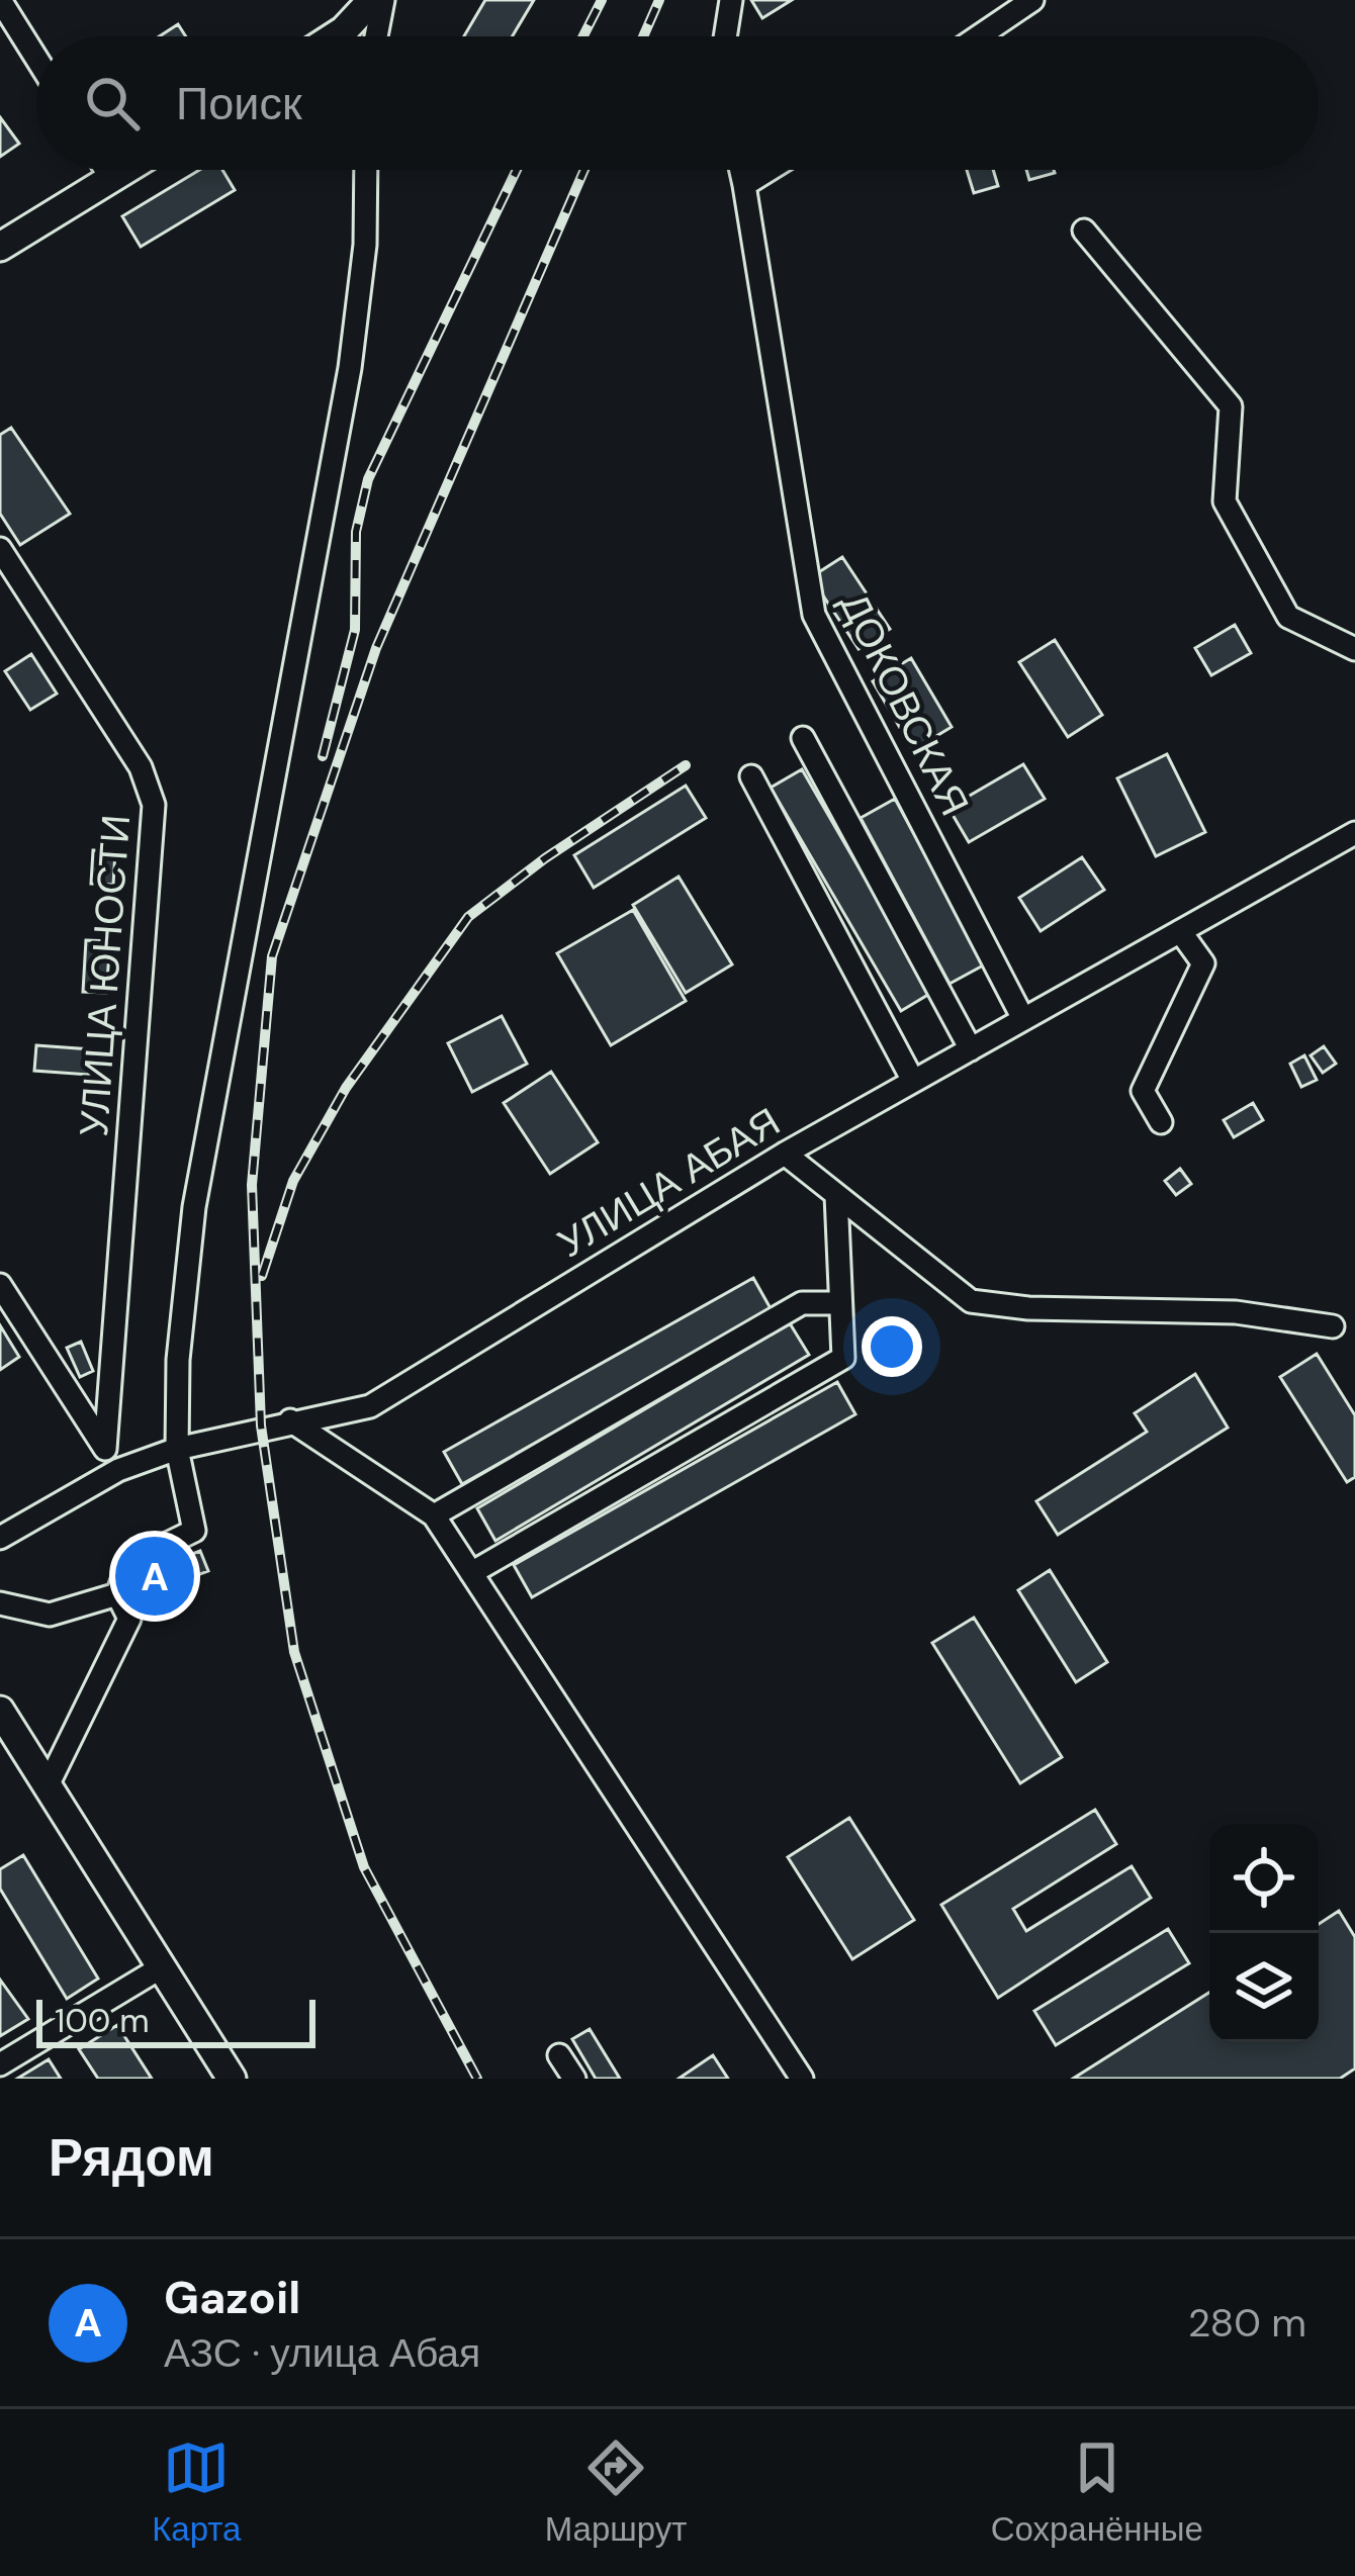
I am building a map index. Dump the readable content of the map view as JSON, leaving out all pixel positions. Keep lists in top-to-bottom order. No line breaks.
{"streets":{"street":["ДОКОВСКАЯ","УЛИЦА ЮНОСТИ","УЛИЦА АБАЯ"]},"crossings":[["ДОКОВСКАЯ","УЛИЦА АБАЯ"]],"scale_bar":"100 m","page":{"search":"Поиск","pins":"A","scale":"100 m","heading":"Рядом","list":[{"mark":"A","name":"Gazoil","note":"АЗС · улица Абая","value":"280 m"}],"nav":["Карта","Маршрут","Сохранённые"]}}
